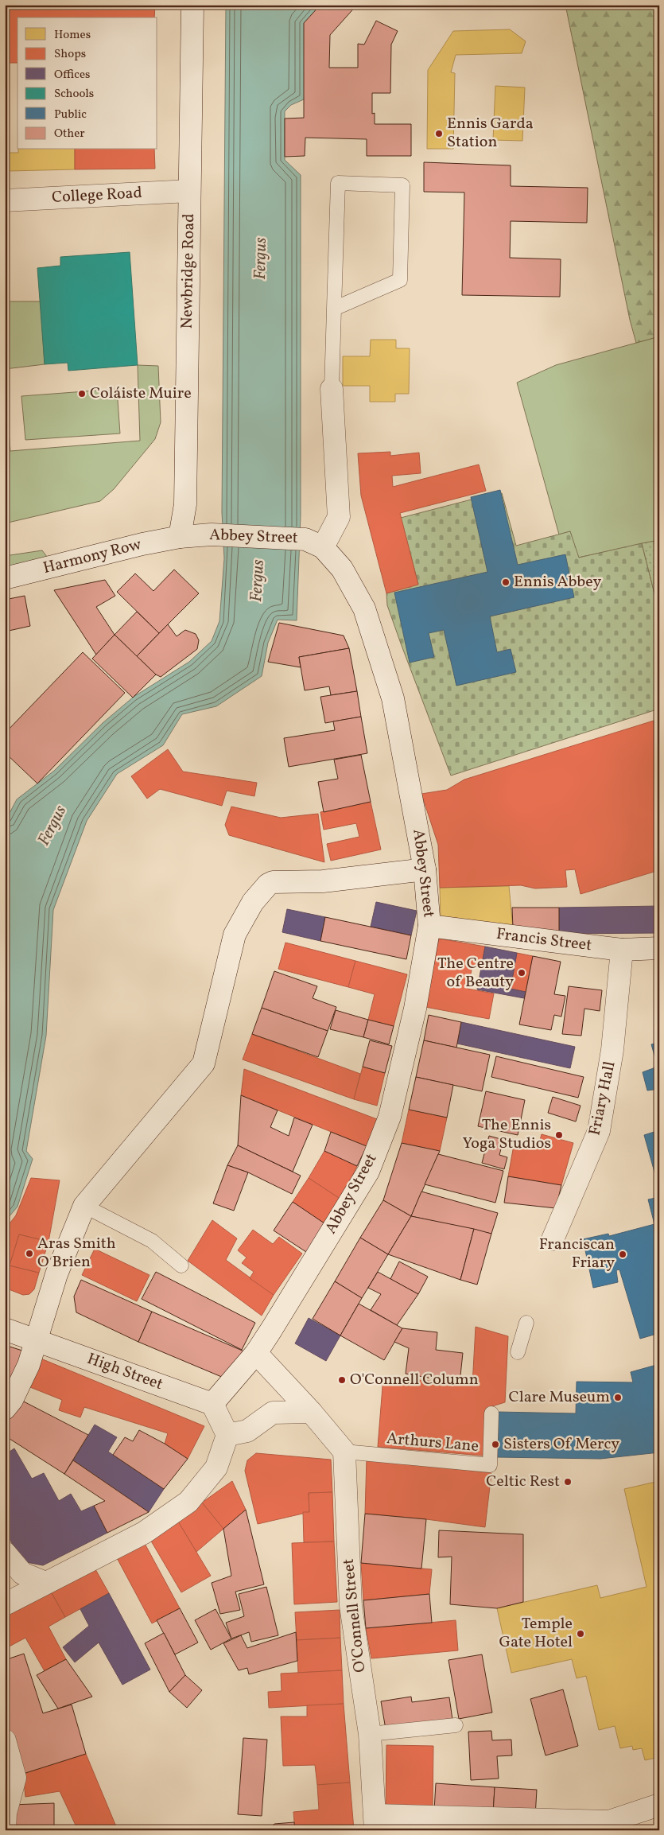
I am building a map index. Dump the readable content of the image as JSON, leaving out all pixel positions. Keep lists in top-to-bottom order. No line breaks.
{"streets":{"street":["College Road","Newbridge Road","Abbey Street","Harmony Row","Francis Street","Friary Hall","High Street","O'Connell Street"],"lane":["Arthurs Lane"]},"crossings":[["College Road","Newbridge Road"],["Newbridge Road","Abbey Street"],["Newbridge Road","Harmony Row"],["Abbey Street","Harmony Row"],["Abbey Street","Francis Street"],["Francis Street","Friary Hall"],["Arthurs Lane","O'Connell Street"]],"water":["Fergus"],"places":["Ennis Garda Station","Coláiste Muire","Ennis Abbey","The Centre of Beauty","The Ennis Yoga Studios","Aras Smith O Brien","Franciscan Friary","O'Connell Column","Clare Museum","Sisters Of Mercy","Celtic Rest","Temple Gate Hotel"],"legend":["Homes","Shops","Offices","Schools","Public","Other"]}
